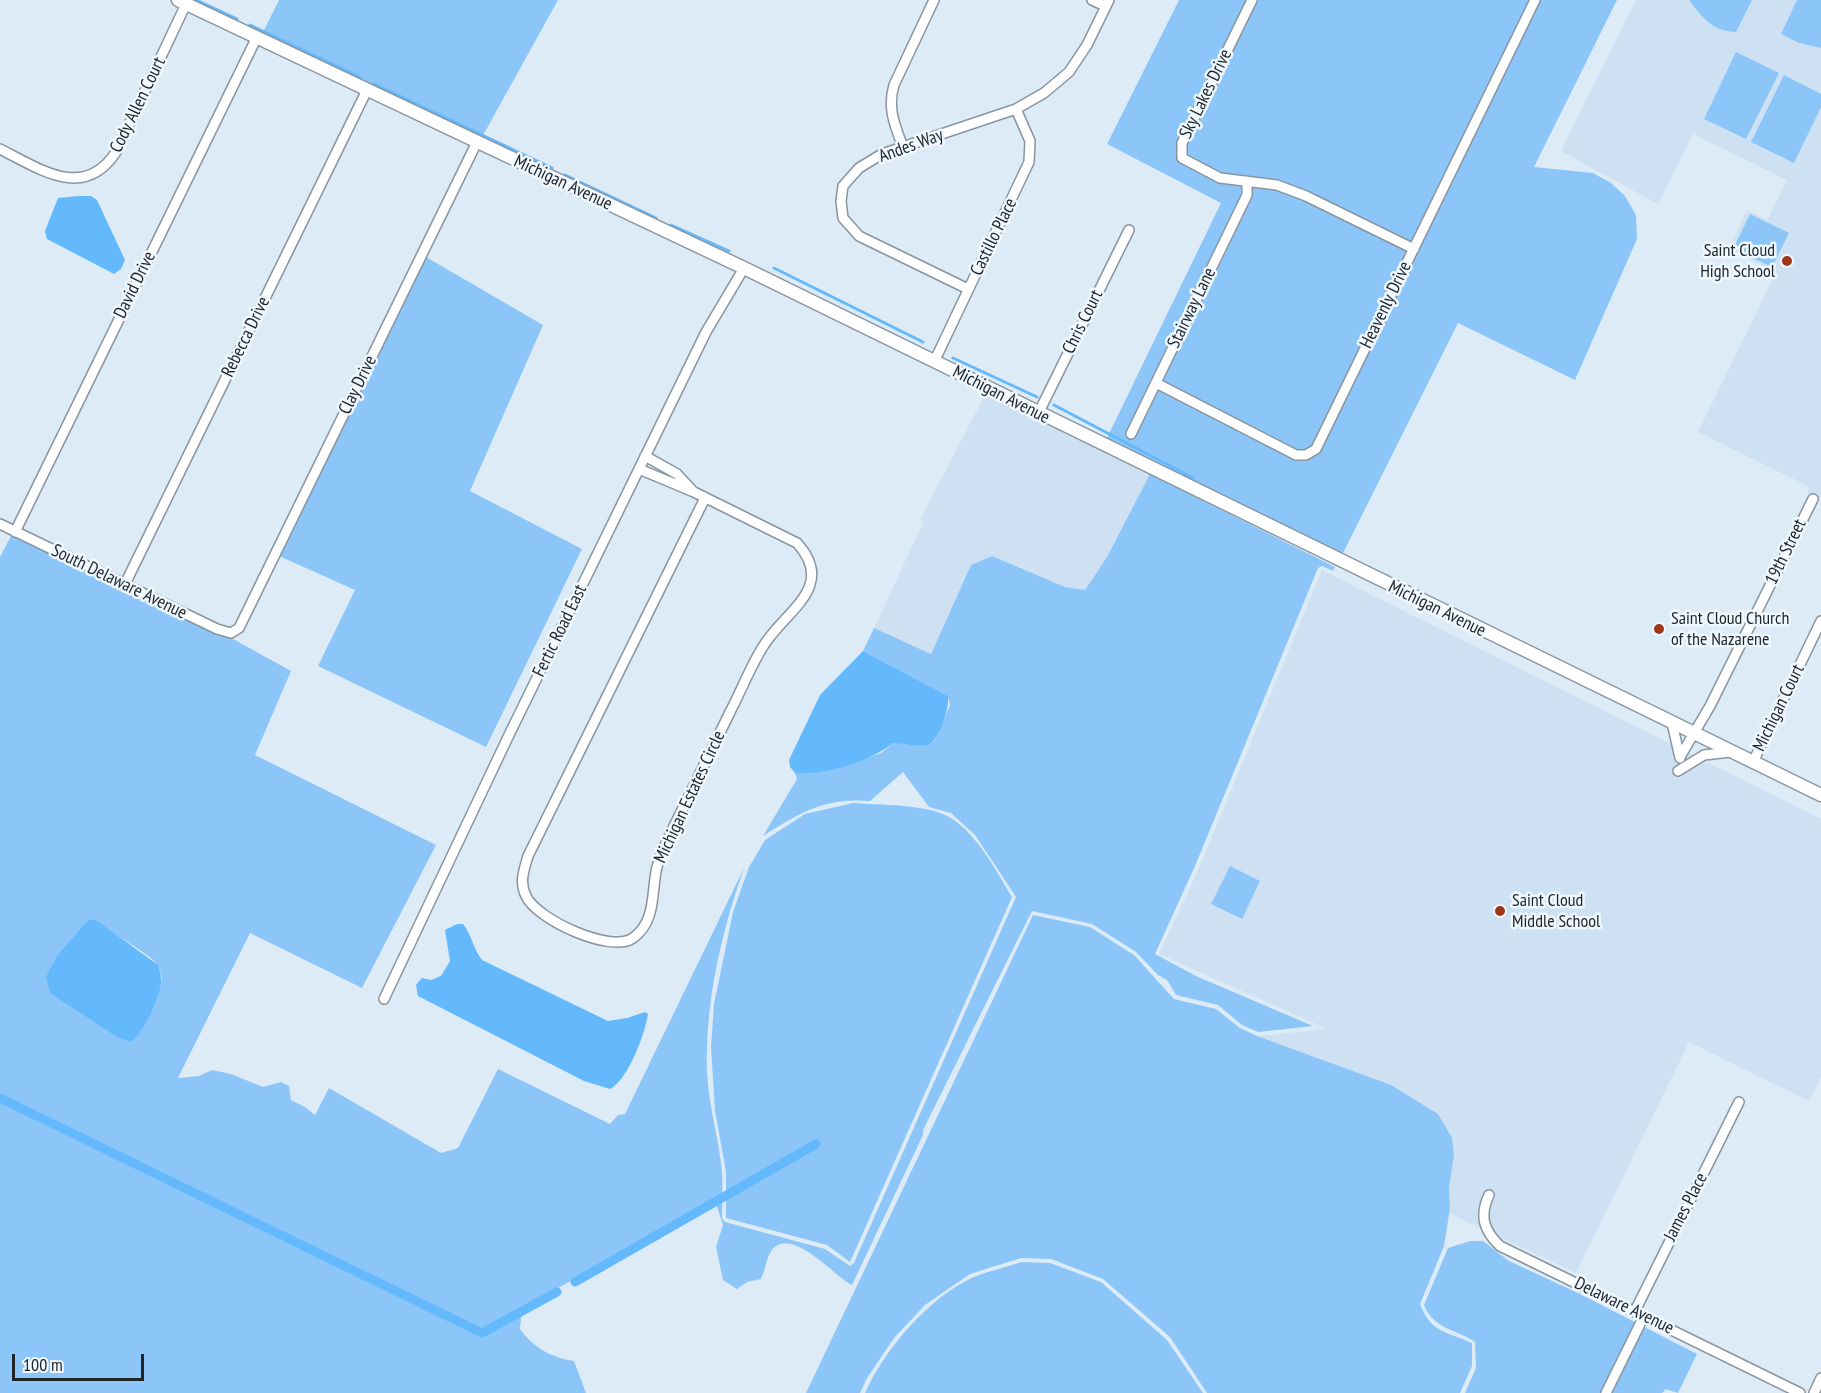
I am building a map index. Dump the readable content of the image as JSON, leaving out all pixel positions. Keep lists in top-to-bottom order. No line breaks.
{"streets":{"street":["Sky Lakes Drive","Cody Allen Court","Andes Way","Michigan Avenue","Castillo Place","David Drive","Heavenly Drive","Stairway Lane","Chris Court","Rebecca Drive","Clay Drive","19th Street","South Delaware Avenue","Fertic Road East","Michigan Court","Michigan Estates Circle","James Place","Delaware Avenue"]},"crossings":[["Sky Lakes Drive","Heavenly Drive"],["Sky Lakes Drive","Stairway Lane"],["Cody Allen Court","Michigan Avenue"],["Andes Way","Castillo Place"],["Michigan Avenue","Castillo Place"],["Michigan Avenue","David Drive"],["Michigan Avenue","Chris Court"],["Michigan Avenue","Rebecca Drive"],["Michigan Avenue","Clay Drive"],["Michigan Avenue","19th Street"],["Michigan Avenue","Fertic Road East"],["Michigan Avenue","Michigan Court"],["David Drive","South Delaware Avenue"],["Heavenly Drive","Stairway Lane"],["Rebecca Drive","South Delaware Avenue"],["Clay Drive","South Delaware Avenue"],["Fertic Road East","Michigan Estates Circle"],["James Place","Delaware Avenue"]],"places":["Saint Cloud High School","Saint Cloud Church of the Nazarene","Saint Cloud Middle School"],"scale_bar":"100 m"}
